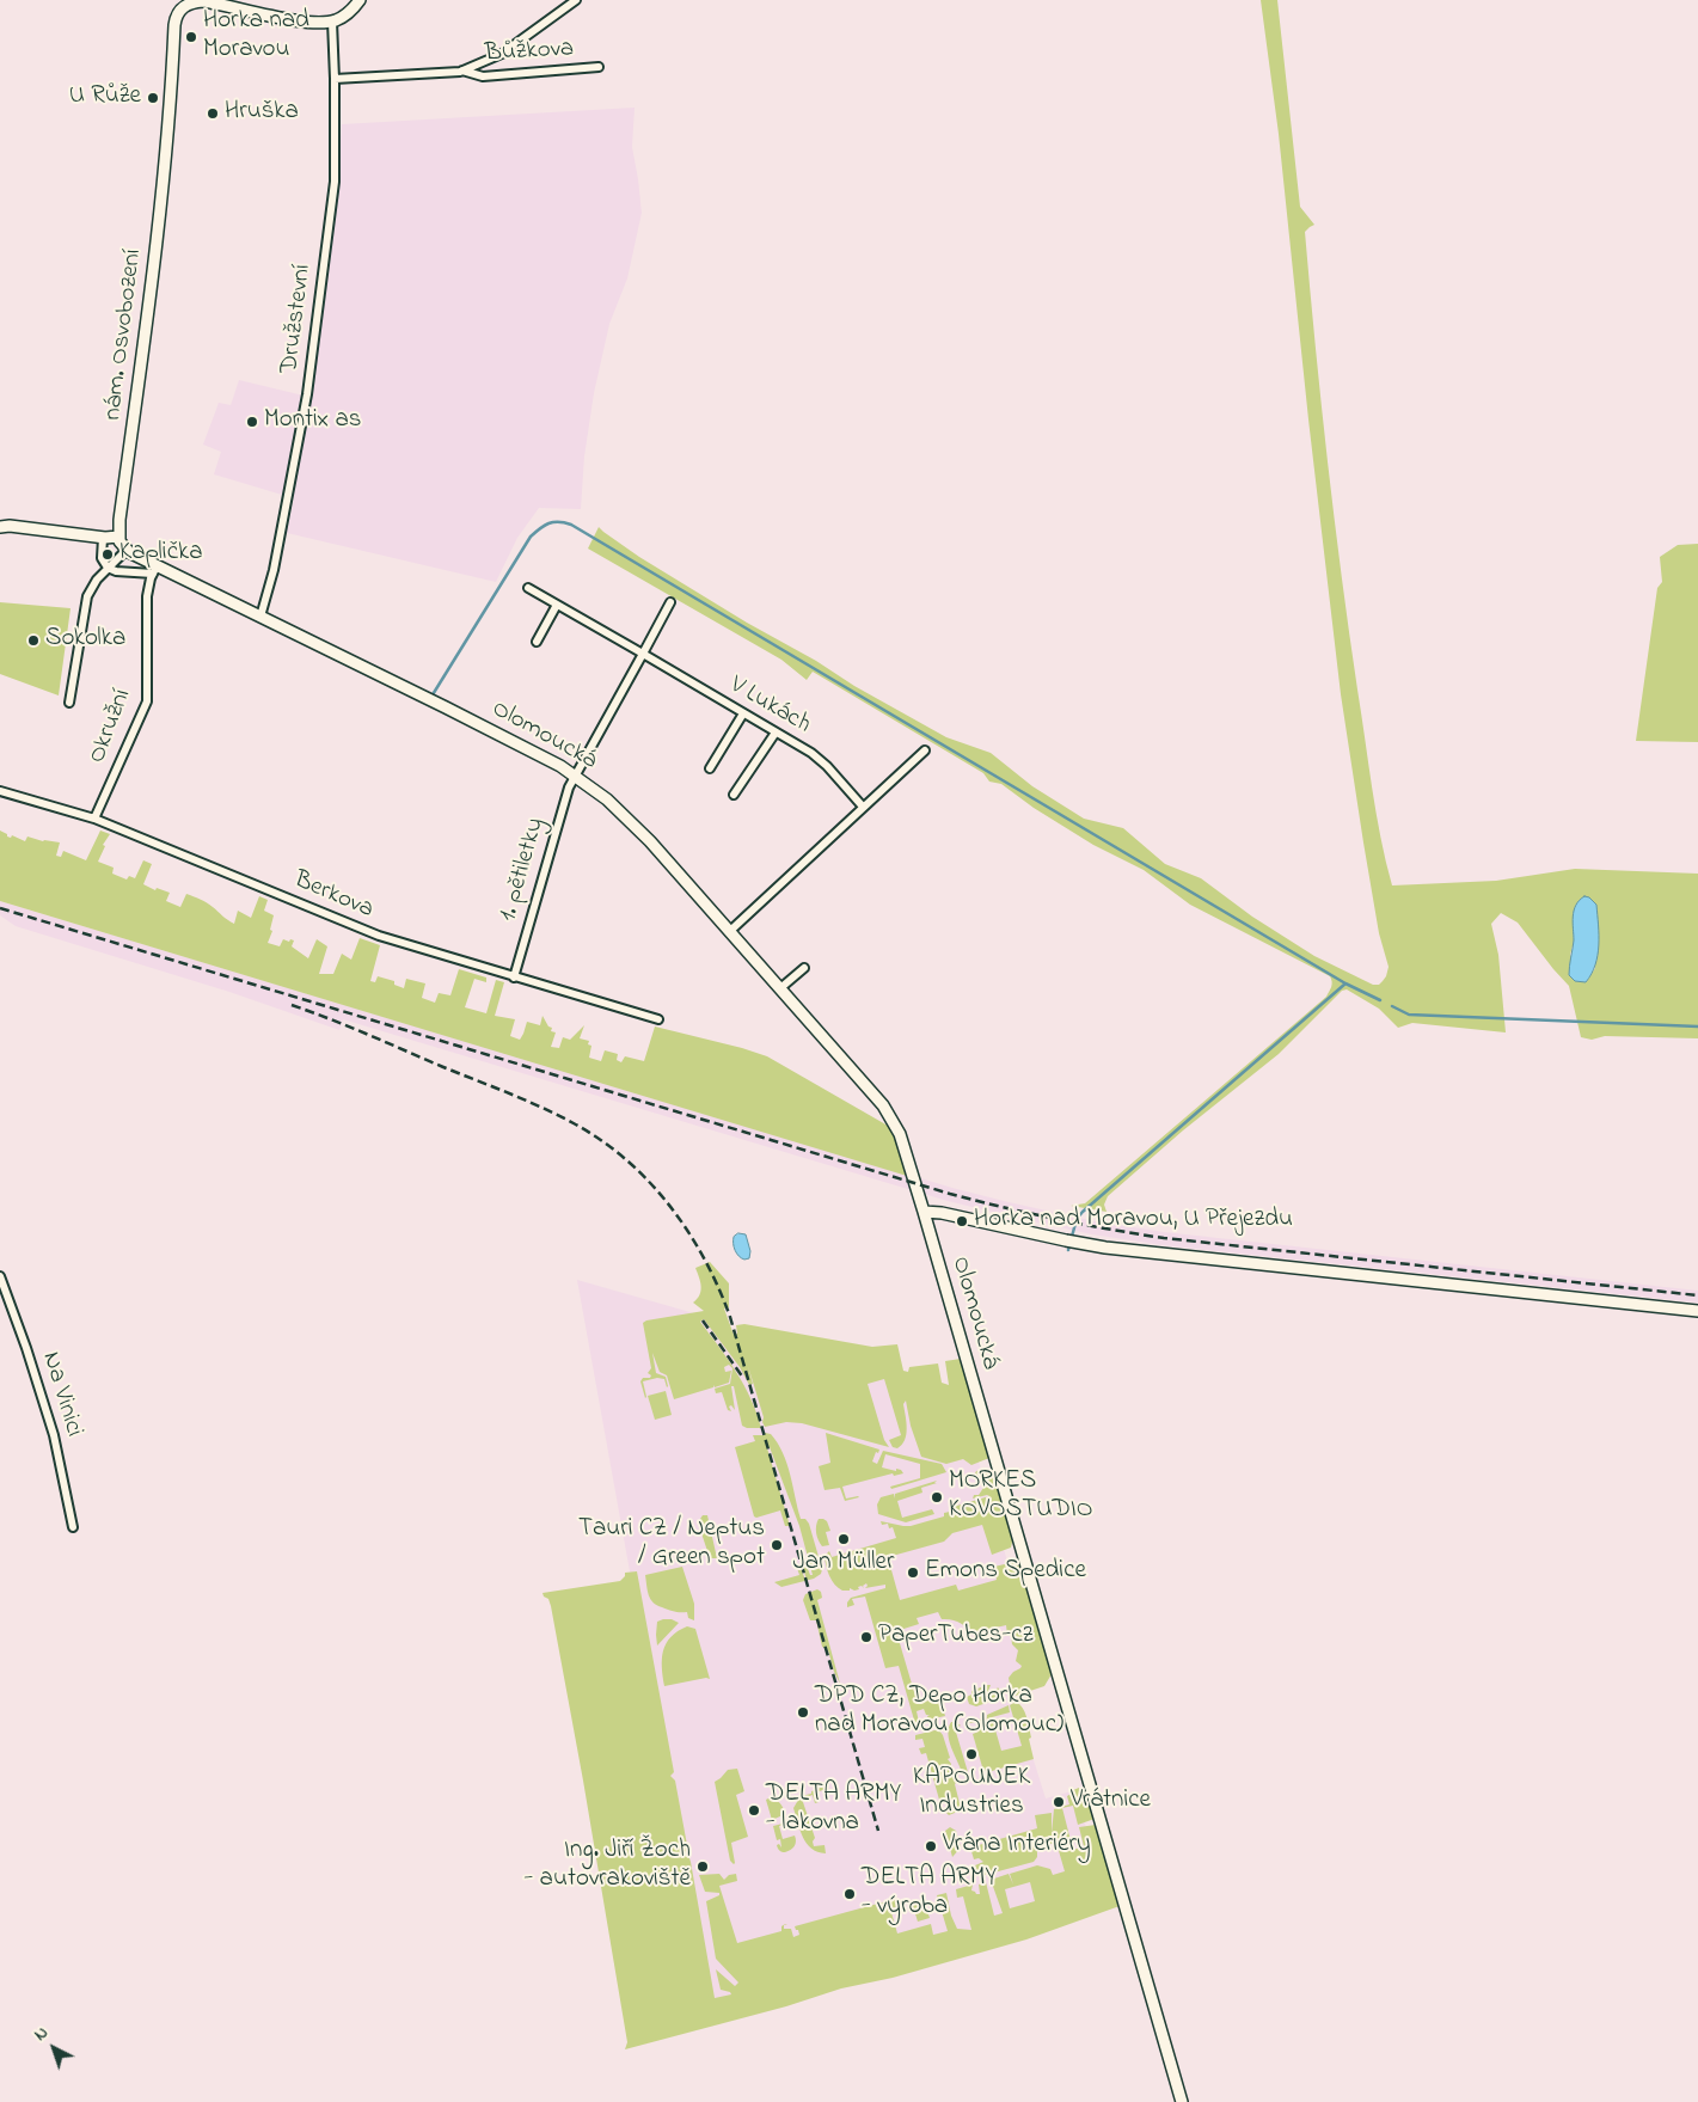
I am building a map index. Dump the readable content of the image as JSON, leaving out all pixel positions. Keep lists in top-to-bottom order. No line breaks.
{"streets":{"street":["Bůžkova","Družstevní","nám. Osvobození","V Lukách","Okružní","Olomoucká","1. pětiletky","Berkova","Na Vinici"]},"crossings":[["Bůžkova","Družstevní"],["Družstevní","Olomoucká"],["Okružní","Olomoucká"],["Okružní","Berkova"],["Olomoucká","1. pětiletky"],["1. pětiletky","Berkova"]],"places":["Horka nad Moravou","U Růže","Hruška","Montix as","Kaplička","Sokolka","Horka nad Moravou, U Přejezdu","MORKES KOVOSTUDIO","Jan Müller","Tauri CZ / Neptus / Green spot","Emons Spedice","PaperTubes-cz","DPD CZ, Depo Horka nad Moravou (Olomouc)","KAPOUNEK Industries","Vrátnice","DELTA ARMY - lakovna","Vrána Interiéry","Ing. Jiří Žoch - autovrakoviště","DELTA ARMY - výroba"],"north":"top left"}
